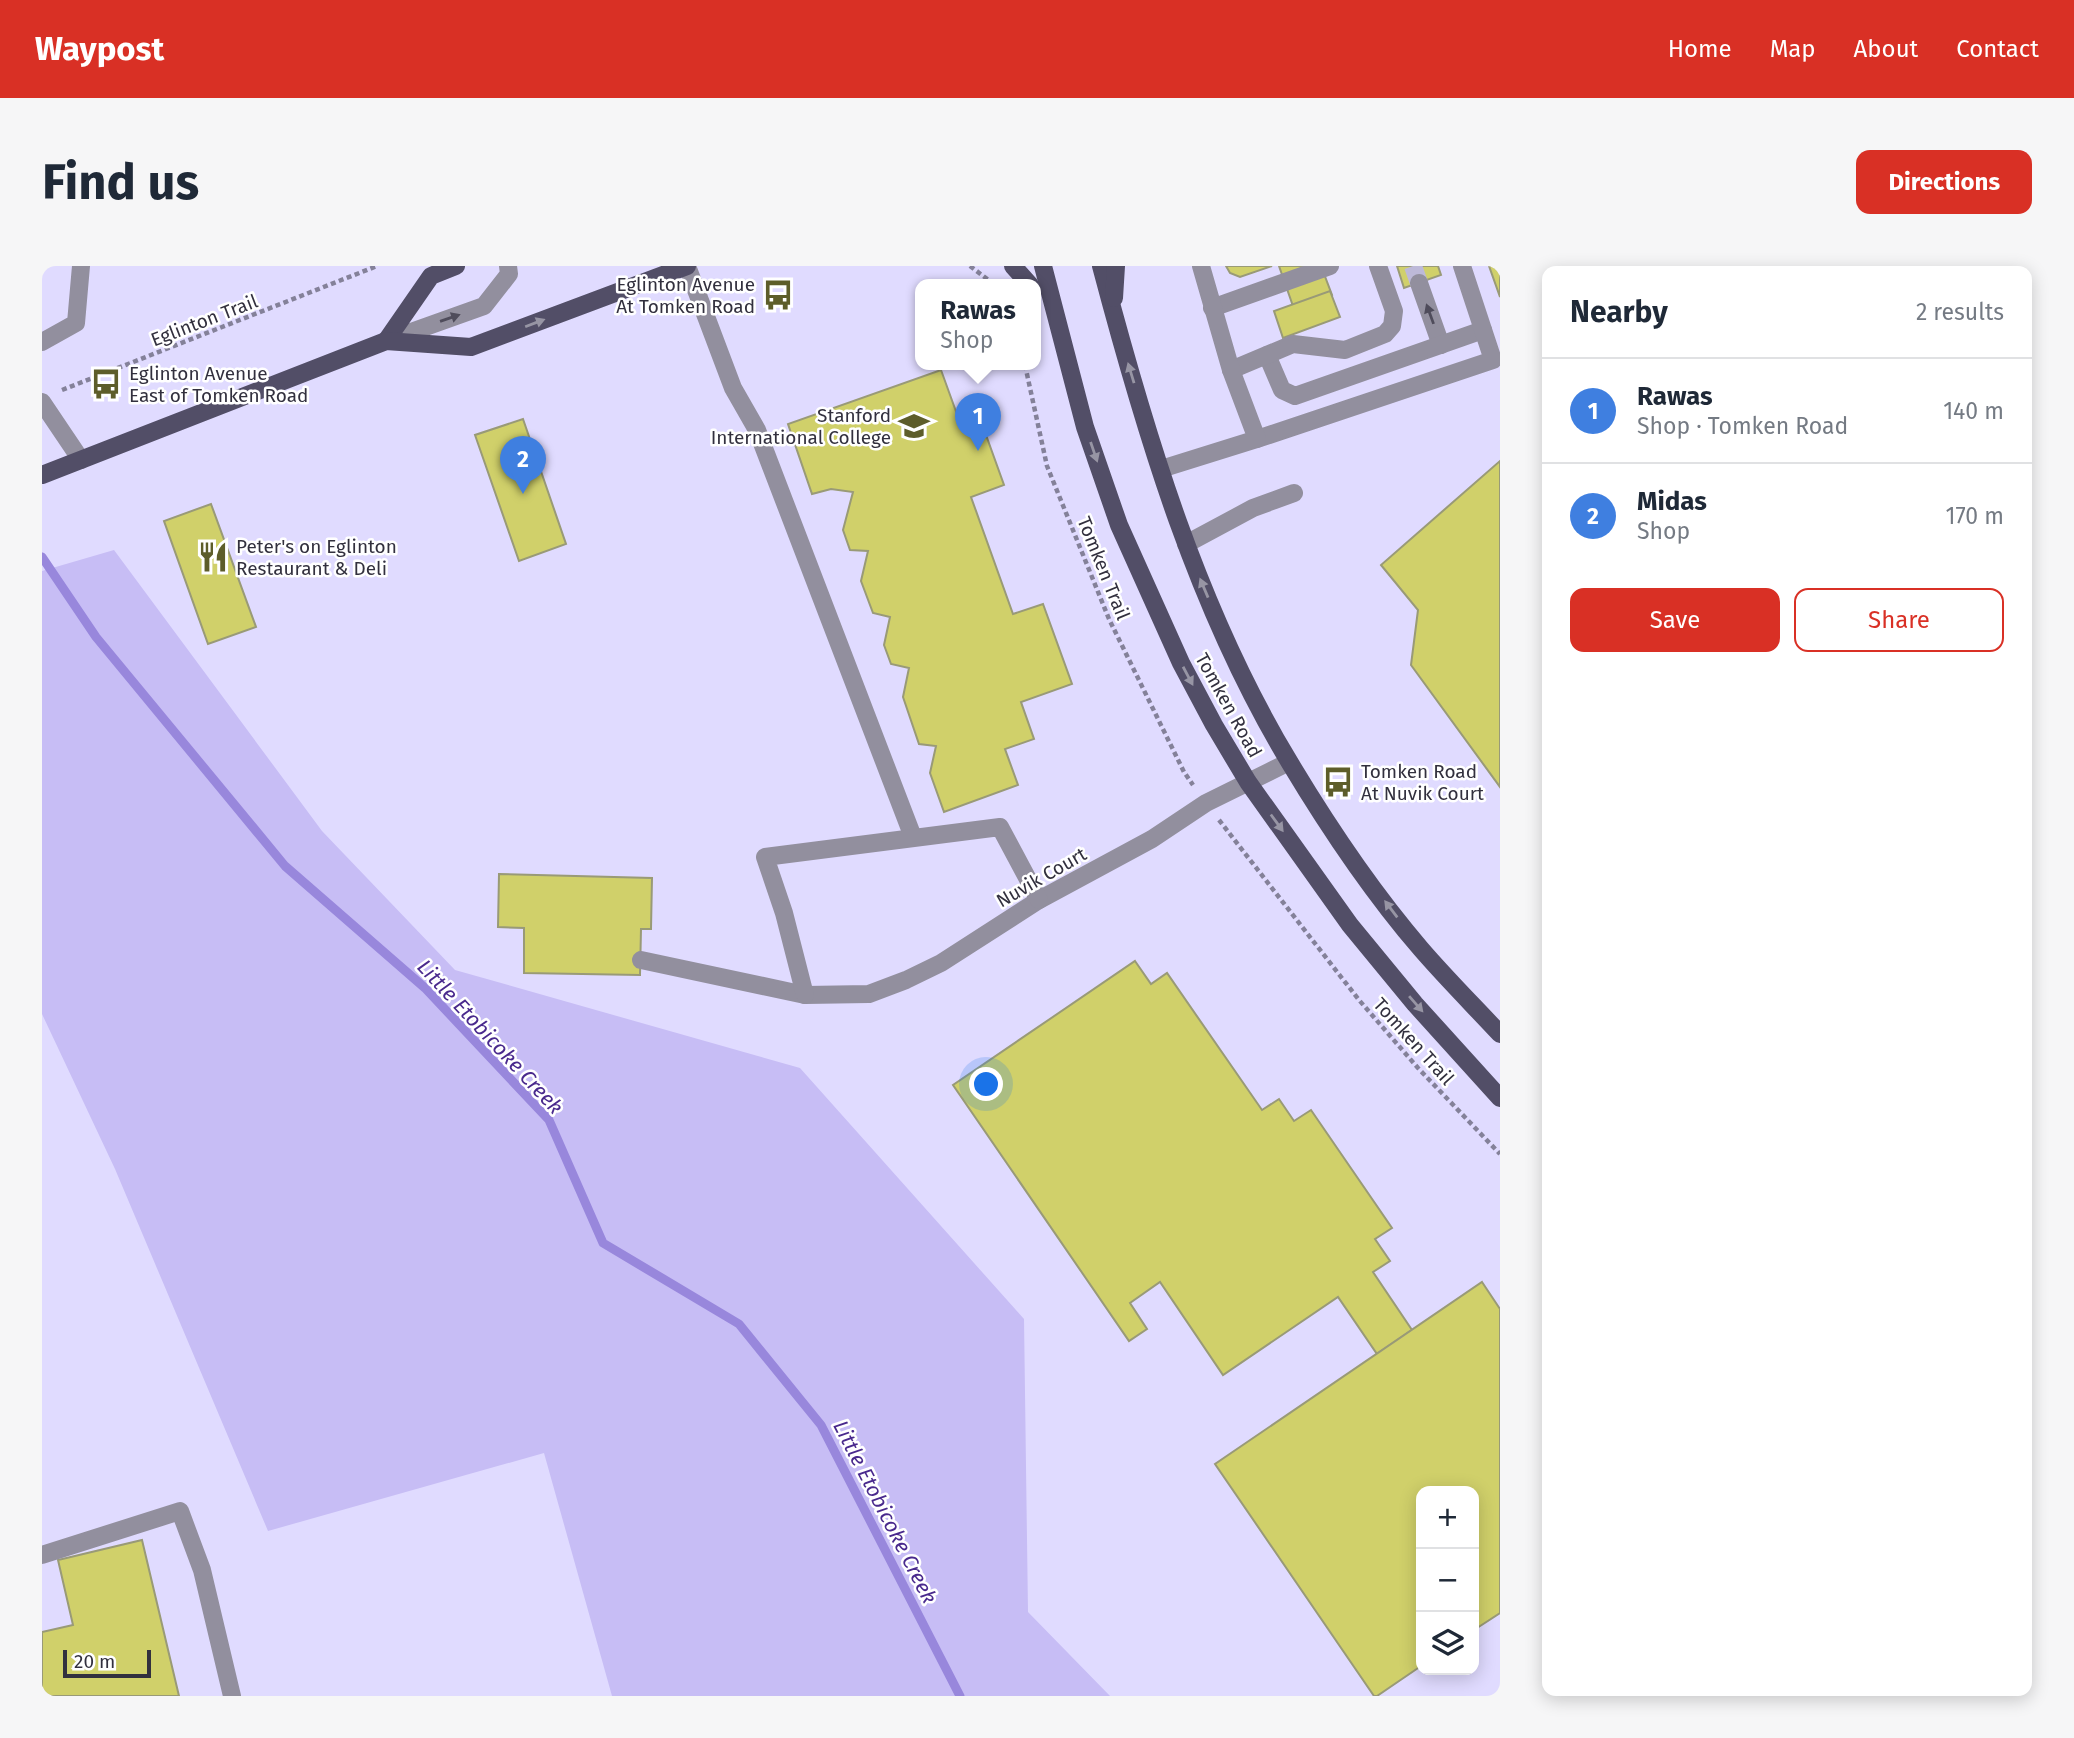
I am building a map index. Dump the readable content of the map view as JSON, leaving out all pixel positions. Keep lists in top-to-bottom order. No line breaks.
{"streets":{"main road":["Tomken Road"],"street":["Nuvik Court"],"path":["Eglinton Trail","Tomken Trail"]},"crossings":[["Tomken Road","Nuvik Court"]],"water":["Little Etobicoke Creek"],"places":{"bus stop":["Eglinton Avenue At Tomken Road","Eglinton Avenue East of Tomken Road","Tomken Road At Nuvik Court"],"school or university":["Stanford International College"],"restaurant":["Peter's on Eglinton Restaurant & Deli"]},"scale_bar":"20 m","page":{"header":"Waypost","nav":["Home","Map","About","Contact"],"buttons":["Directions",["Save","Share"]],"title":"Find us","heading":["Nearby","2 results"],"popup":["Rawas","Shop"],"list":[{"mark":"1","name":"Rawas","note":"Shop · Tomken Road","value":"140 m"},{"mark":"2","name":"Midas","note":"Shop","value":"170 m"}],"pins":["1","2"],"map_buttons":["+","−"],"scale":"20 m"}}
